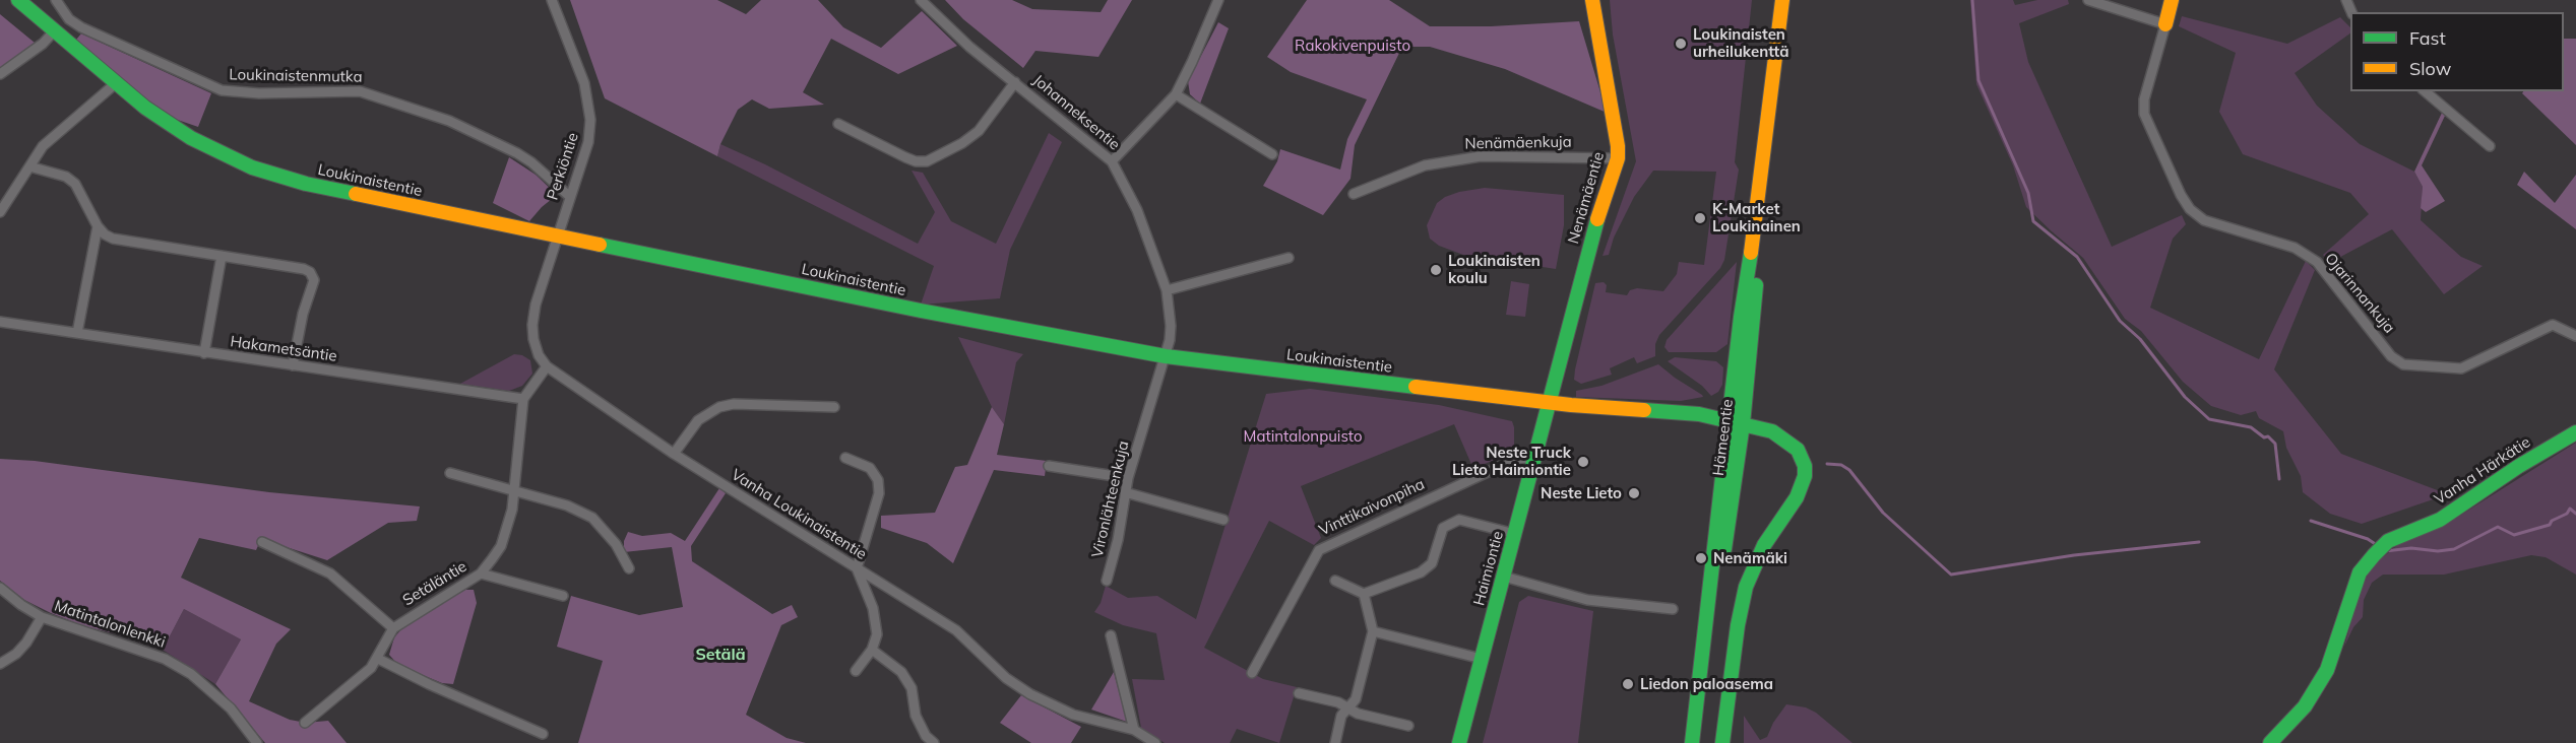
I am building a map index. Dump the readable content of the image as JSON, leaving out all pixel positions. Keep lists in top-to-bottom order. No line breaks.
{"streets":{"main road":["Loukinaistentie","Nenämäentie","Hämeentie","Vanha Härkätie","Haimiontie"],"street":["Loukinaistenmutka","Johanneksentie","Nenämäenkuja","Perkiöntie","Ojarinnankuja","Hakametsäntie","Vironlähteenkuja","Vinttikaivonpiha","Vanha Loukinaistentie","Setäläntie","Matintalonlenkki"]},"crossings":[["Loukinaistenmutka","Perkiöntie"],["Johanneksentie","Loukinaistentie"],["Johanneksentie","Vironlähteenkuja"],["Nenämäenkuja","Nenämäentie"],["Perkiöntie","Loukinaistentie"],["Loukinaistentie","Nenämäentie"],["Loukinaistentie","Hämeentie"],["Loukinaistentie","Vironlähteenkuja"],["Loukinaistentie","Haimiontie"],["Nenämäentie","Haimiontie"],["Hakametsäntie","Setäläntie"],["Vinttikaivonpiha","Haimiontie"]],"districts":["Setälä"],"parks":["Rakokivenpuisto","Matintalonpuisto"],"places":["Loukinaisten urheilukenttä","K-Market Loukinainen","Loukinaisten koulu","Neste Truck Lieto Haimiontie","Neste Lieto","Nenämäki","Liedon paloasema"],"legend":["Fast","Slow"]}
